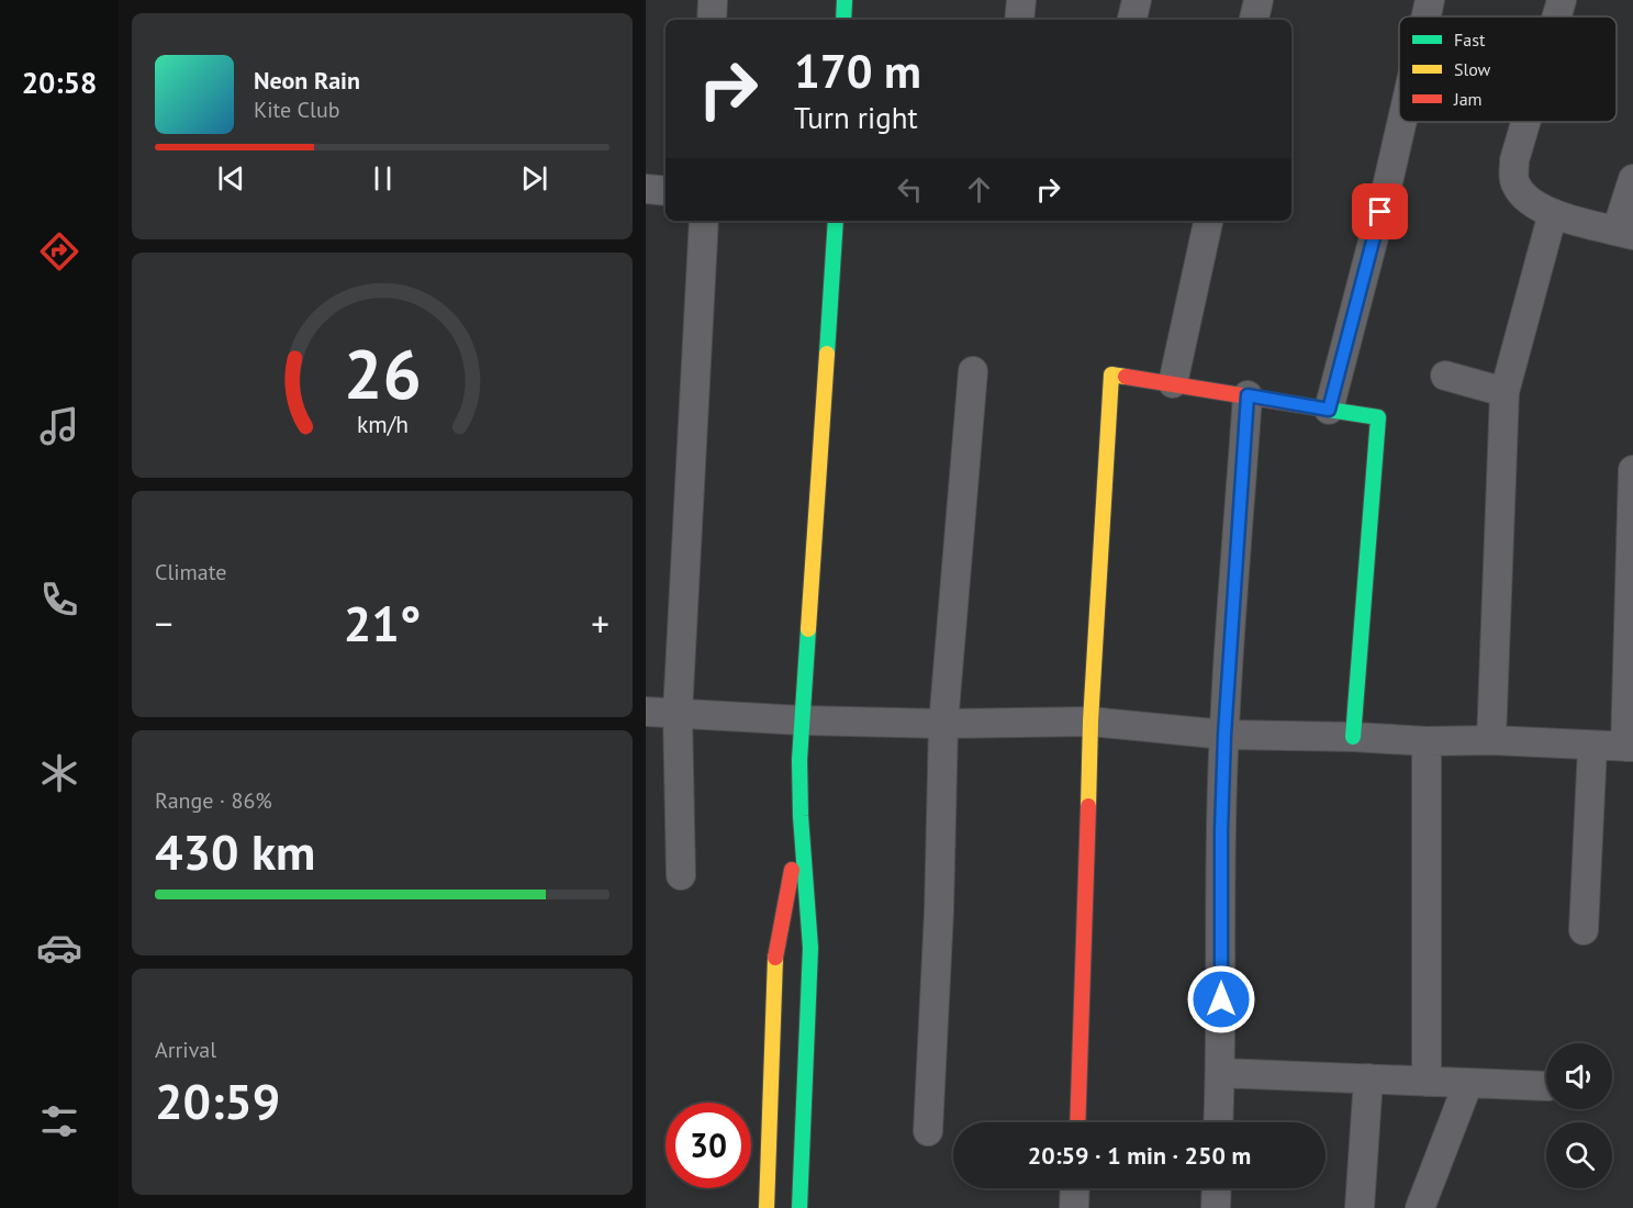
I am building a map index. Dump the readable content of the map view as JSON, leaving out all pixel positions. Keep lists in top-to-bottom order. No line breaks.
{"legend":["Fast","Slow","Jam"],"page":{"tabs":"20:58","turn":["170 m","Turn right"],"song":["Neon Rain","Kite Club"],"tile":["Climate",["Range · 86%","430 km"],["Arrival","20:59"]],"heat":["−","21°","+"],"limit":"30","trip":"20:59 · 1 min · 250 m","gauge":["26","km/h"]}}
